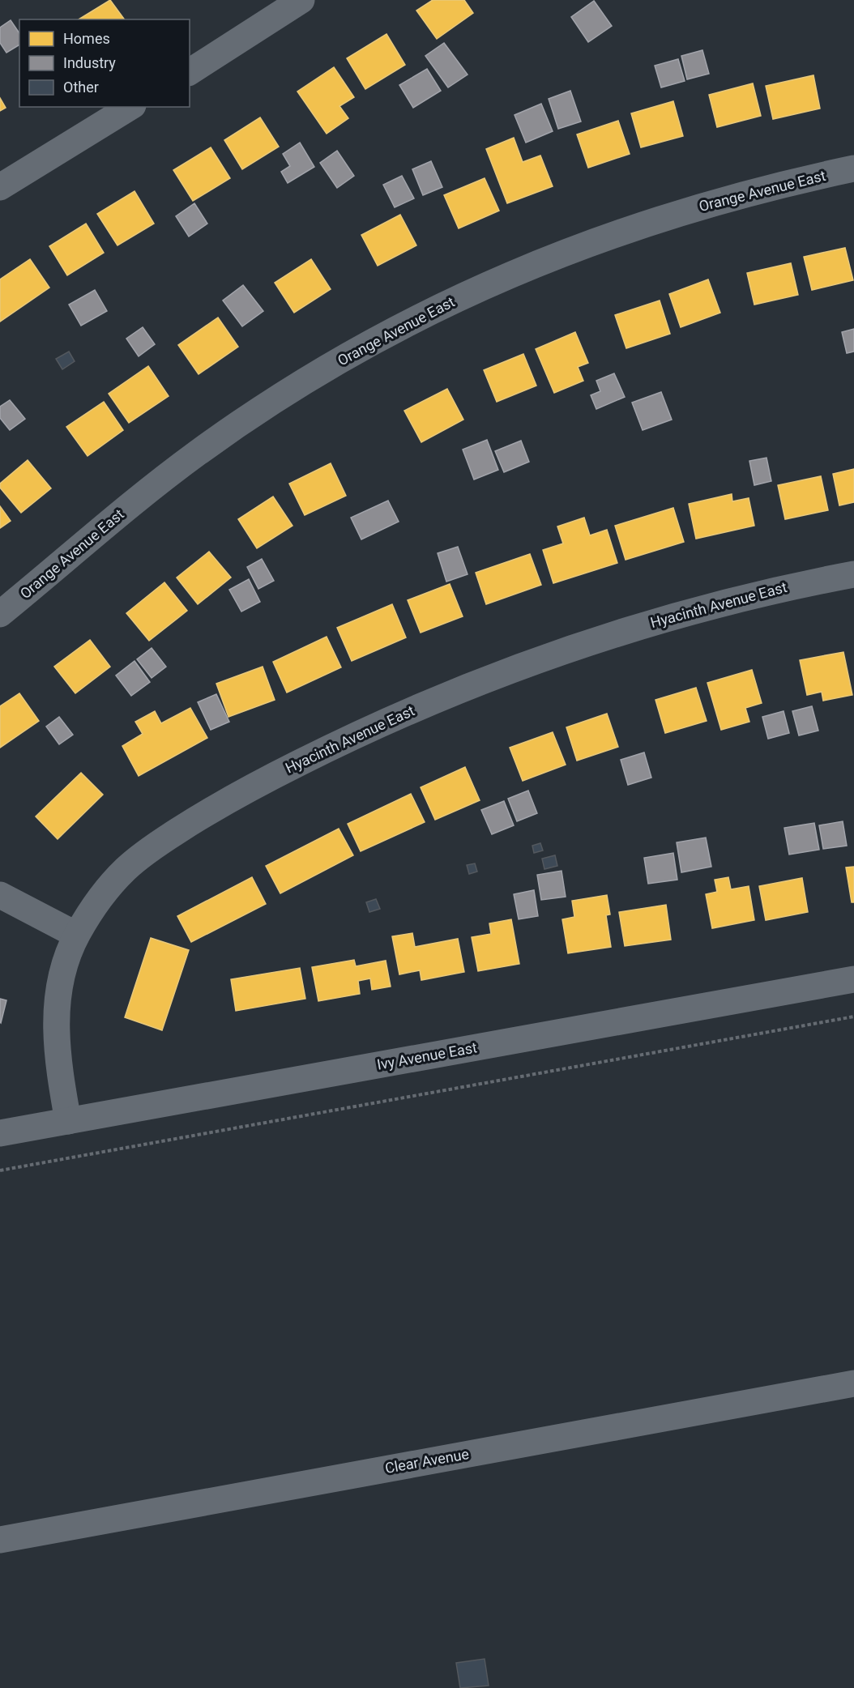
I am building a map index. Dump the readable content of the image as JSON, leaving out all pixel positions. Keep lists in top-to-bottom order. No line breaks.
{"streets":{"street":["Orange Avenue East","Hyacinth Avenue East","Ivy Avenue East","Clear Avenue"]},"crossings":[["Hyacinth Avenue East","Ivy Avenue East"]],"legend":["Homes","Industry","Other"]}
